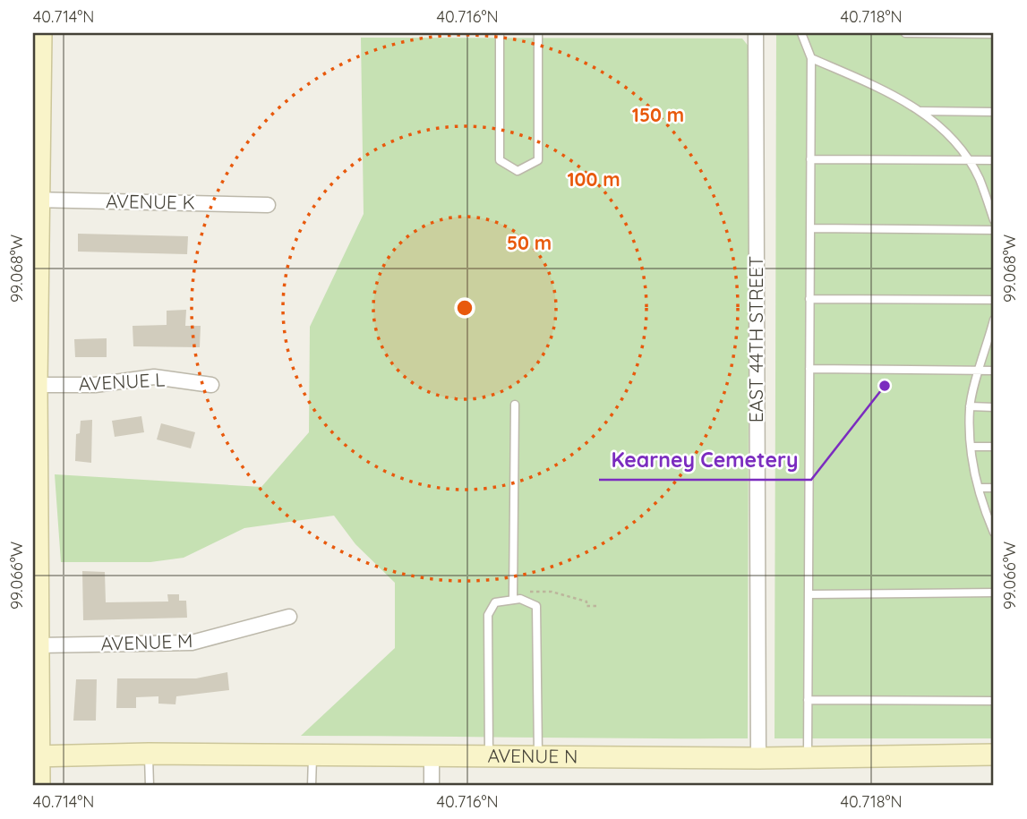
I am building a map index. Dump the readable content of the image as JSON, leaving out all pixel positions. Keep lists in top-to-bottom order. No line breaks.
{"streets":{"main road":["AVENUE N"],"street":["AVENUE K","EAST 44TH STREET","AVENUE L","AVENUE M"]},"crossings":[["EAST 44TH STREET","AVENUE N"]],"places":["Kearney Cemetery"],"coordinates":["40.714°N","40.716°N","40.718°N","99.068°W","99.066°W"],"rings":["150 m","100 m","50 m"]}
